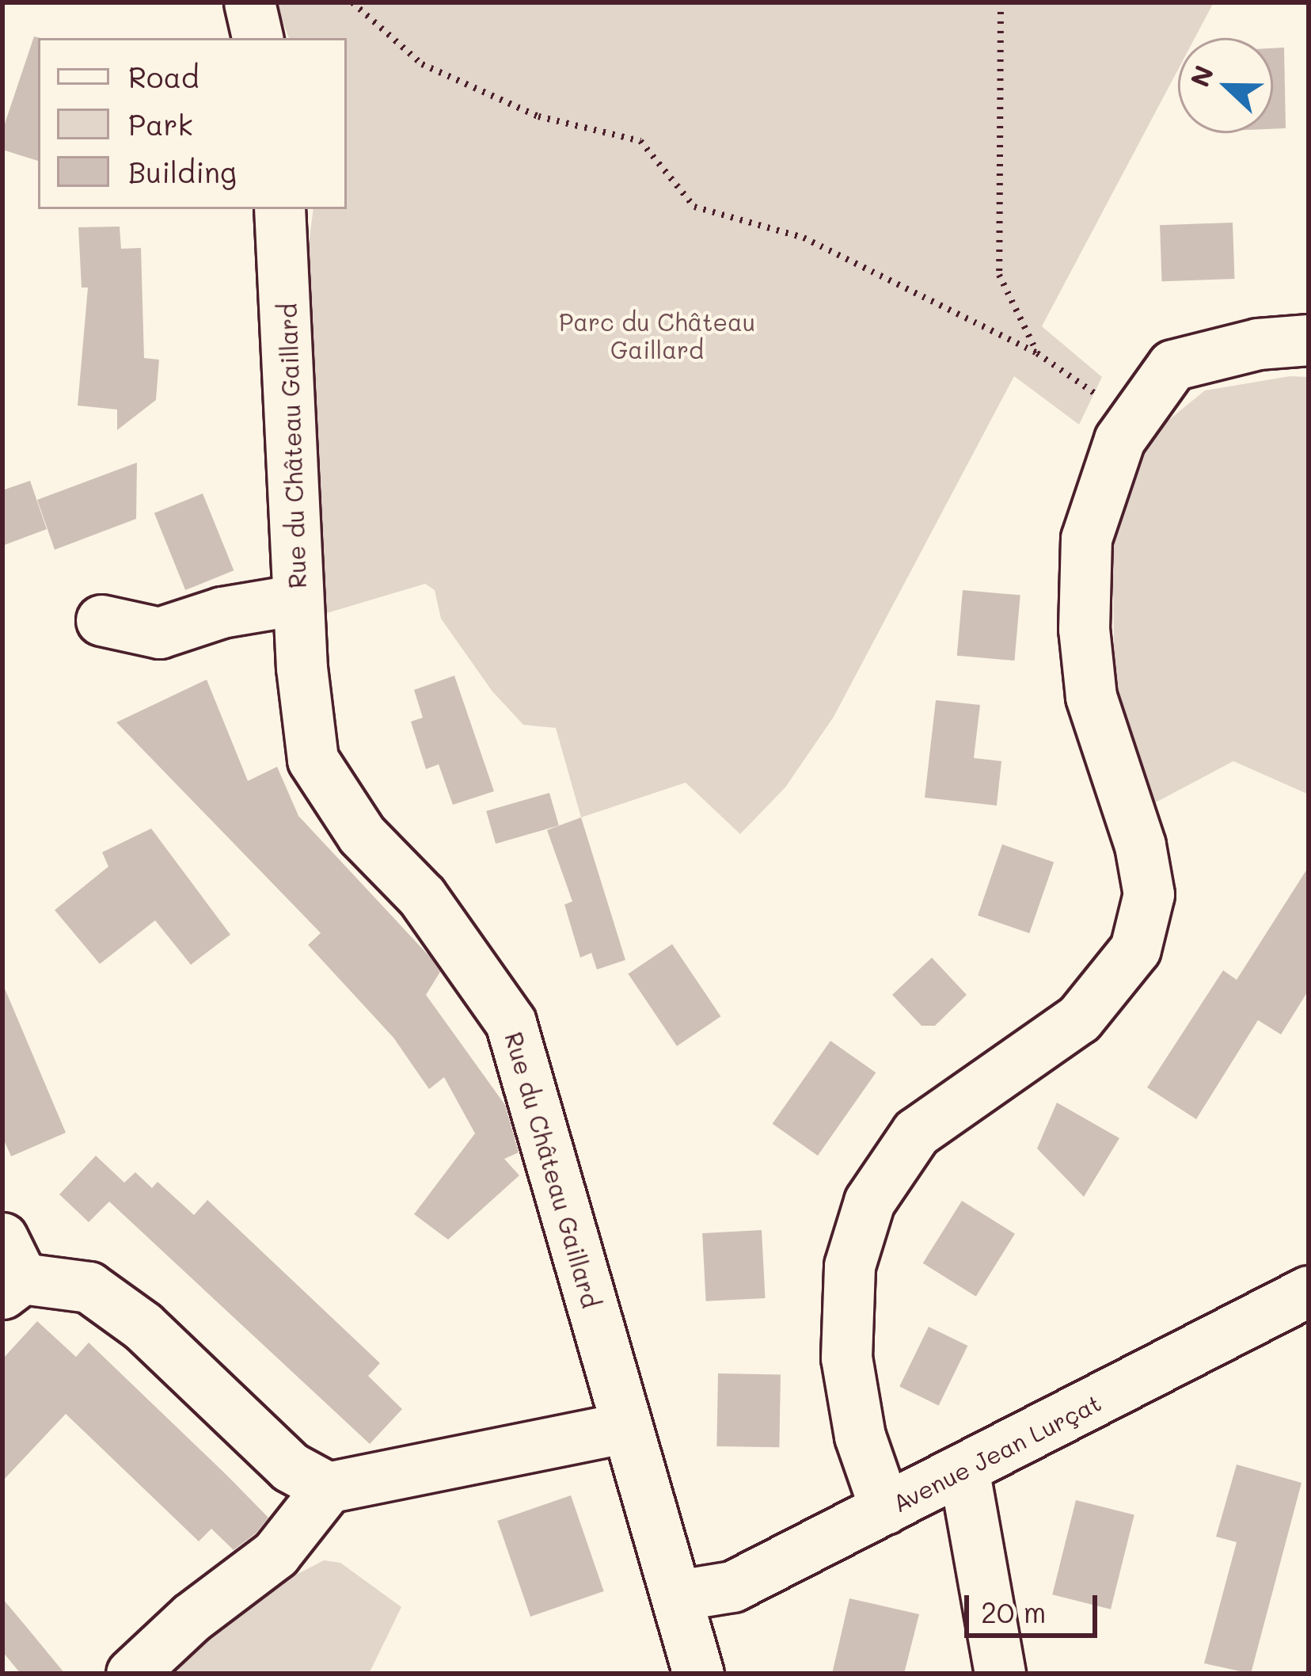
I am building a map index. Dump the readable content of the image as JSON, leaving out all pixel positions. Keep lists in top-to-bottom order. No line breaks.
{"streets":{"street":["Rue du Château Gaillard","Avenue Jean Lurçat"]},"crossings":[["Rue du Château Gaillard","Avenue Jean Lurçat"]],"parks":["Parc du Château Gaillard"],"legend":["Road","Park","Building"],"scale_bar":"20 m","north":"left"}
